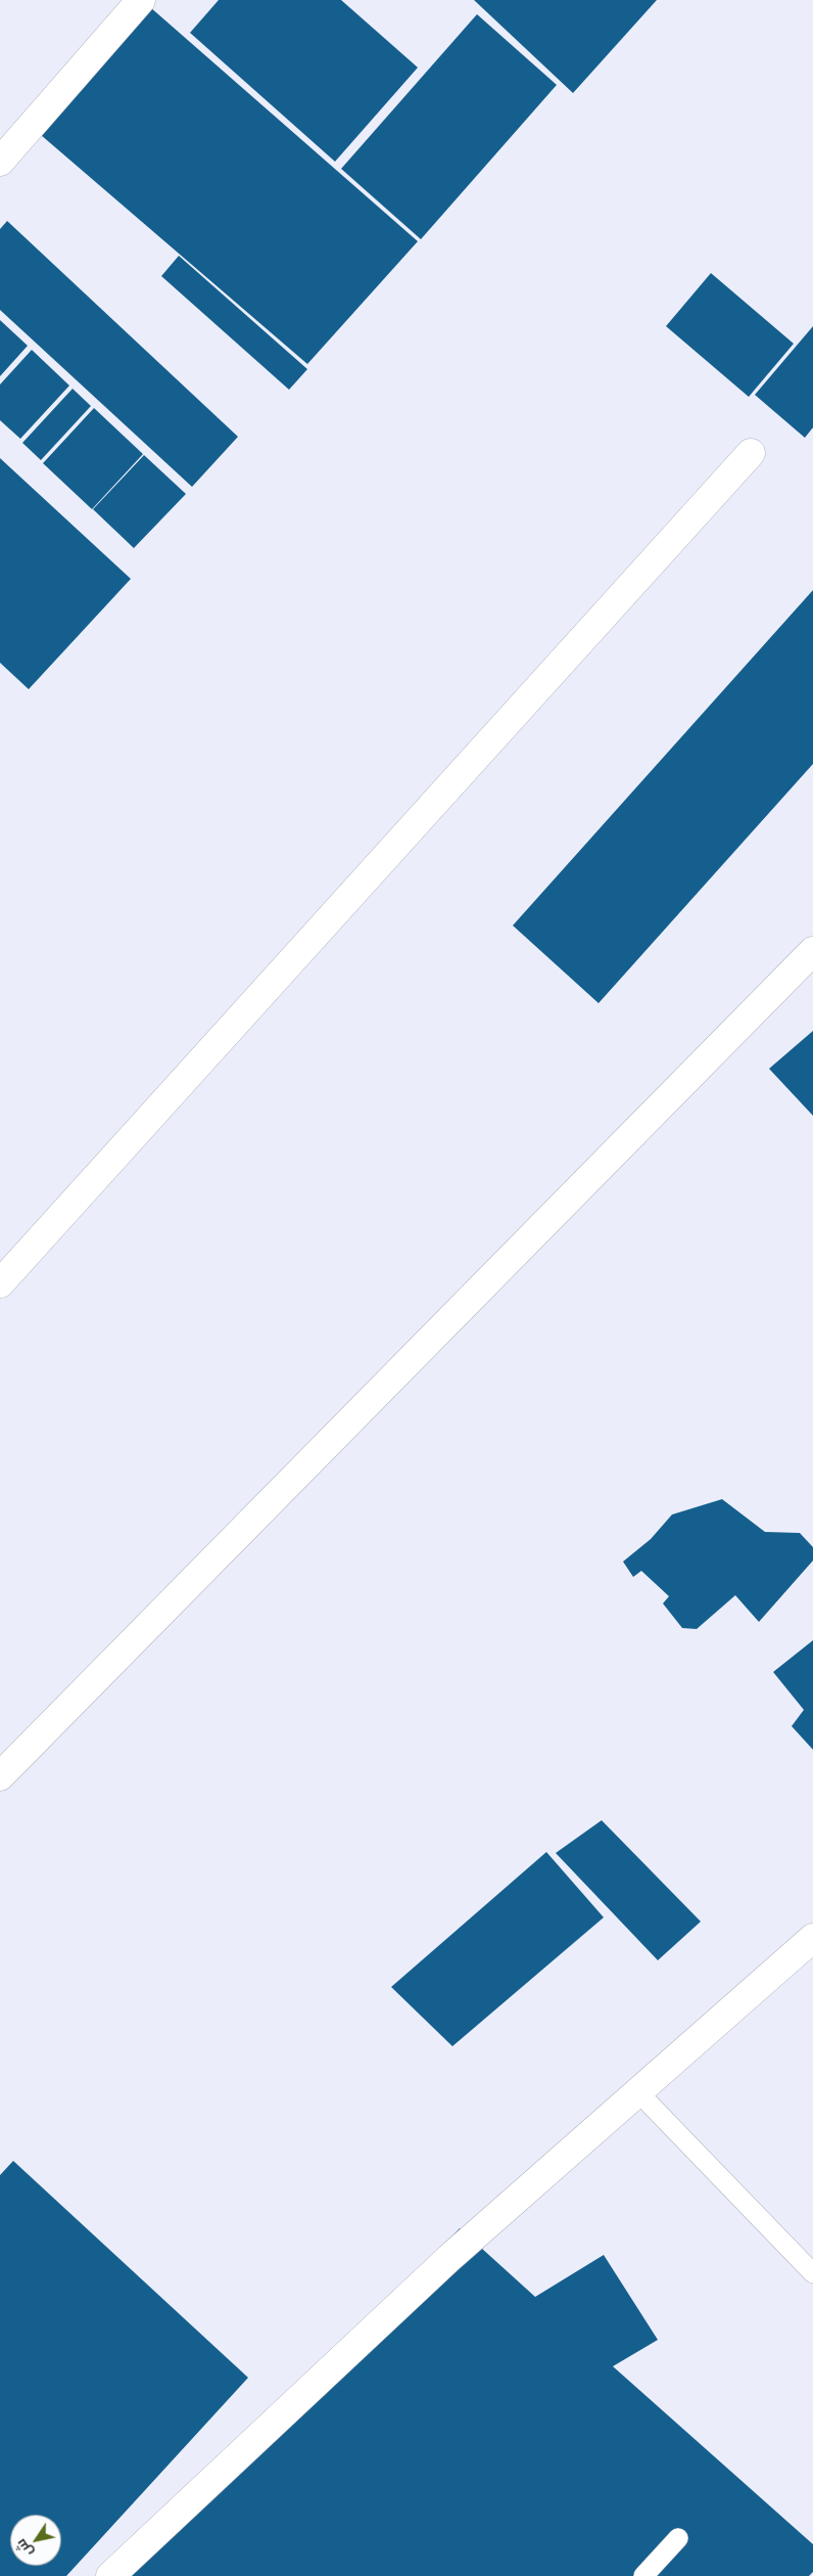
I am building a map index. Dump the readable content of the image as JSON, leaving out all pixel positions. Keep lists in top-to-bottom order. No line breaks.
{"north":"bottom left"}
